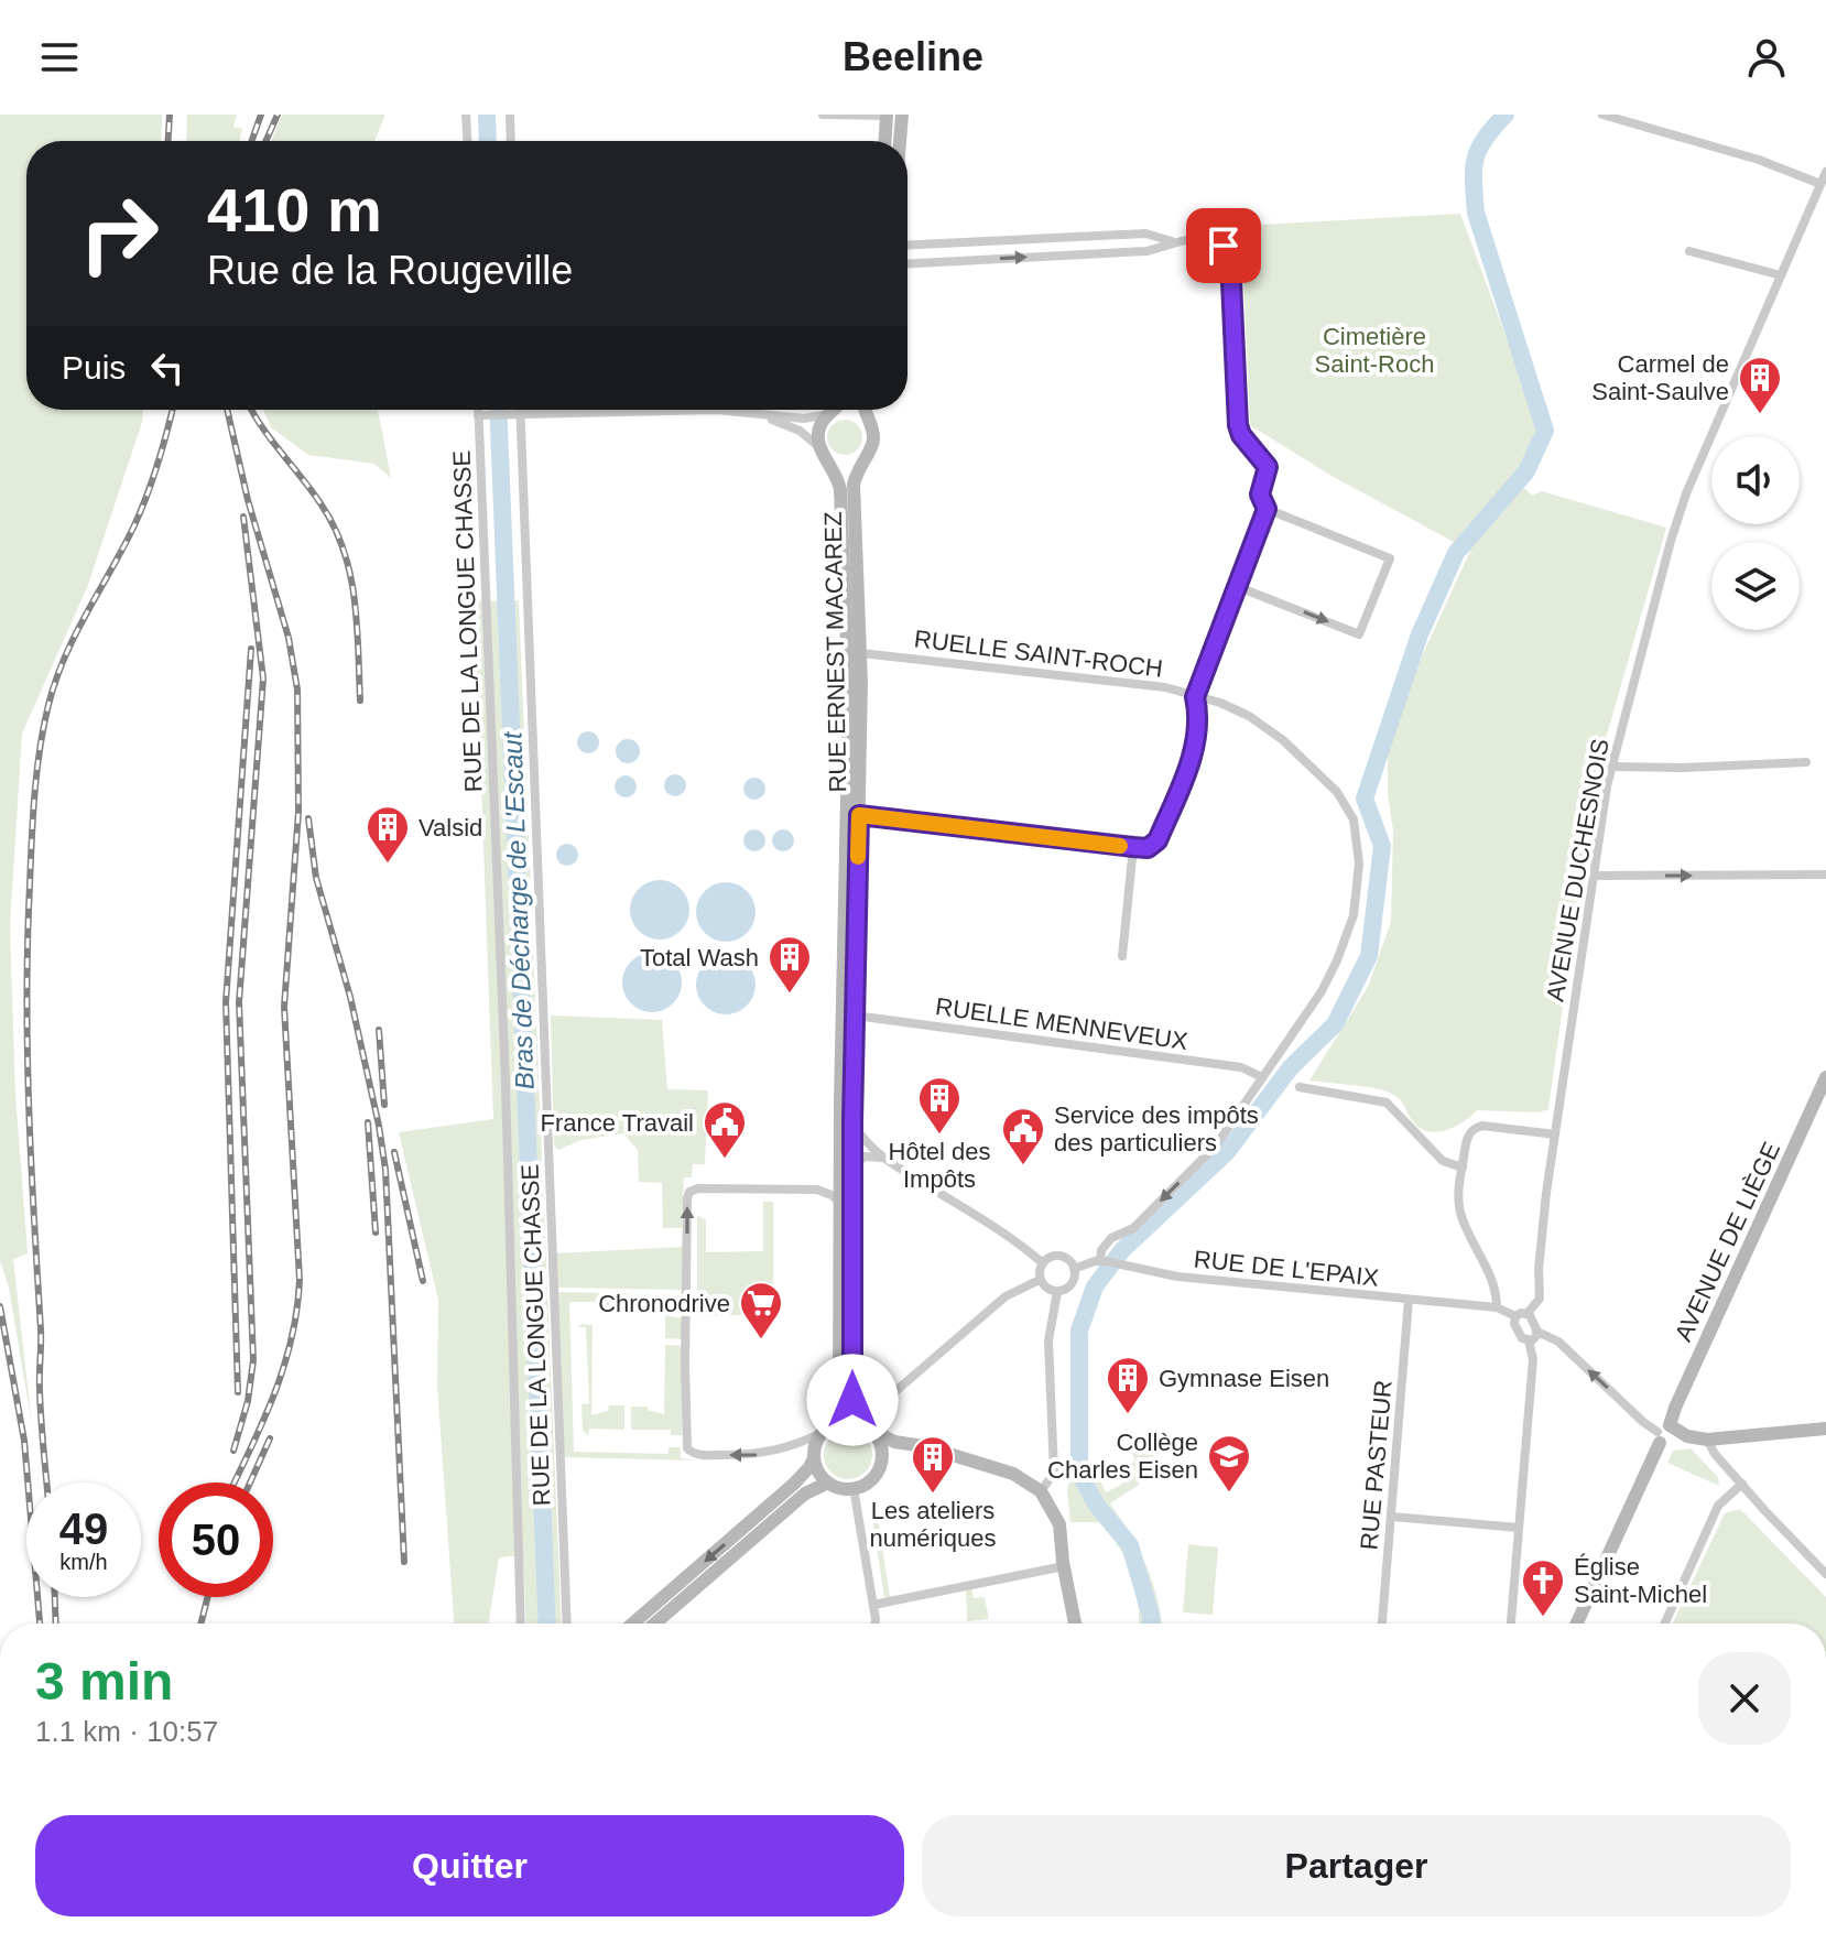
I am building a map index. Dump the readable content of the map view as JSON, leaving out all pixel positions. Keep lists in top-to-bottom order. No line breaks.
{"streets":{"main road":["RUE ERNEST MACAREZ","AVENUE DE LIÈGE"],"street":["RUE DE LA LONGUE CHASSE","RUELLE SAINT-ROCH","AVENUE DUCHESNOIS","RUELLE MENNEVEUX","RUE DE L'EPAIX","RUE PASTEUR"]},"crossings":[["RUE ERNEST MACAREZ","RUELLE SAINT-ROCH"],["RUE ERNEST MACAREZ","RUELLE MENNEVEUX"],["RUELLE SAINT-ROCH","RUELLE MENNEVEUX"],["RUELLE SAINT-ROCH","RUE DE L'EPAIX"],["RUE DE L'EPAIX","RUE PASTEUR"]],"water":["Bras de Décharge de L'Escaut"],"parks":["Cimetière Saint-Roch"],"places":{"building":["Carmel de Saint-Saulve","Valsid","Total Wash","Hôtel des Impôts","Gymnase Eisen","Les ateliers numériques"],"public building":["France Travail","Service des impôts des particuliers"],"supermarket":["Chronodrive"],"school or university":["Collège Charles Eisen"],"church":["Église Saint-Michel"]},"page":{"header":"Beeline","turn":["410 m","Rue de la Rougeville"],"then":"Puis","speed":"49 km/h","limit":"50","heading":["3 min","1.1 km · 10:57"],"buttons":["Quitter","Partager"]}}
